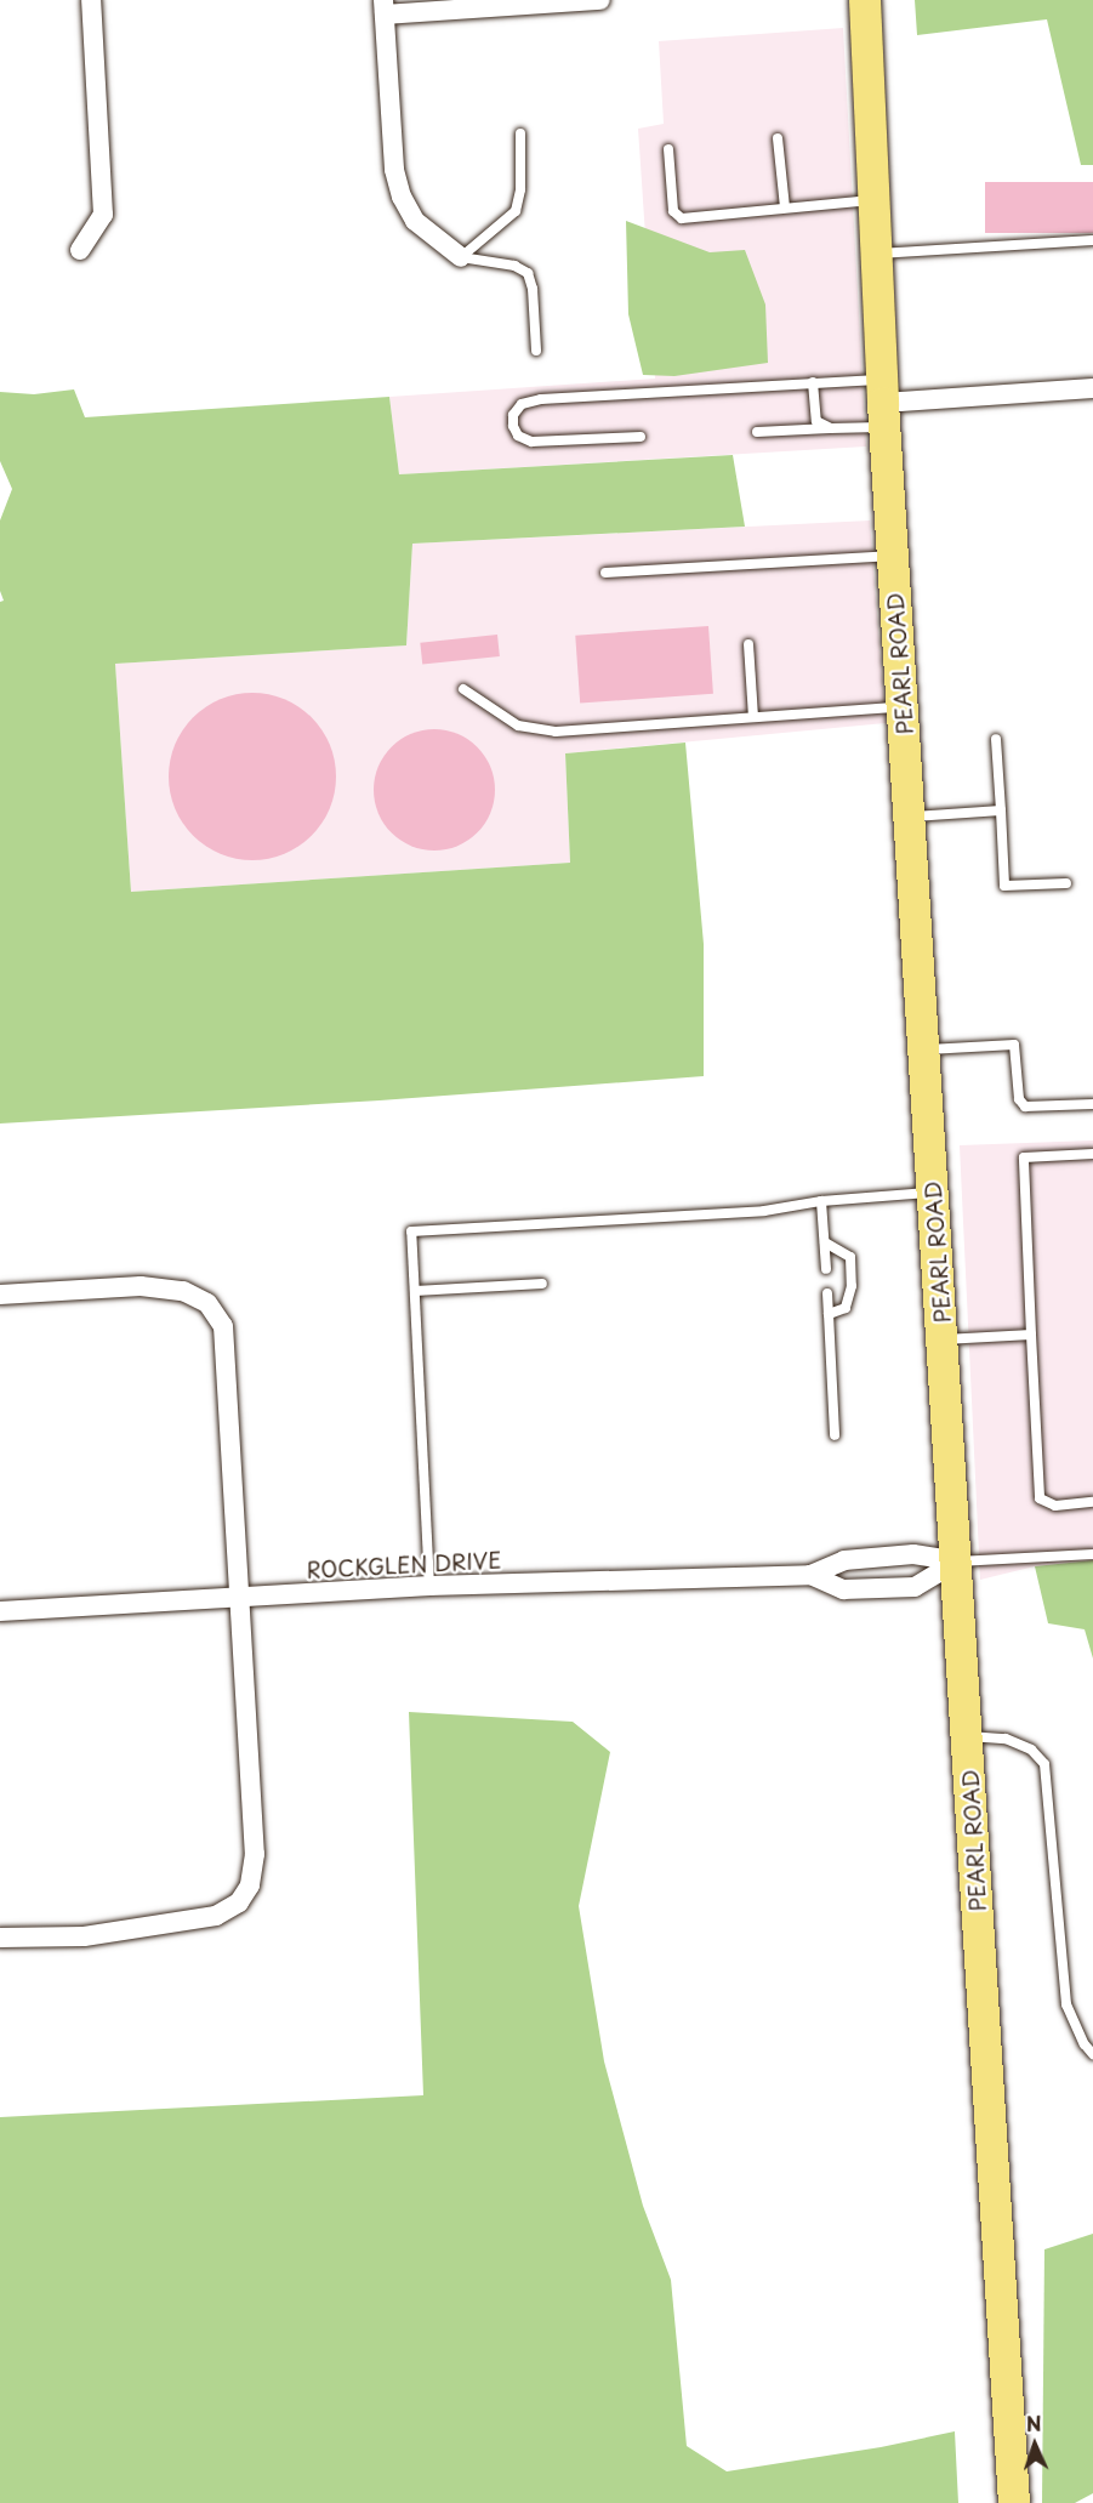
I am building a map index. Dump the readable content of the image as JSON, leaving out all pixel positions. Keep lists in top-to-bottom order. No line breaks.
{"streets":{"main road":["PEARL ROAD"],"street":["ROCKGLEN DRIVE"]},"crossings":[["PEARL ROAD","ROCKGLEN DRIVE"]],"north":"top"}
